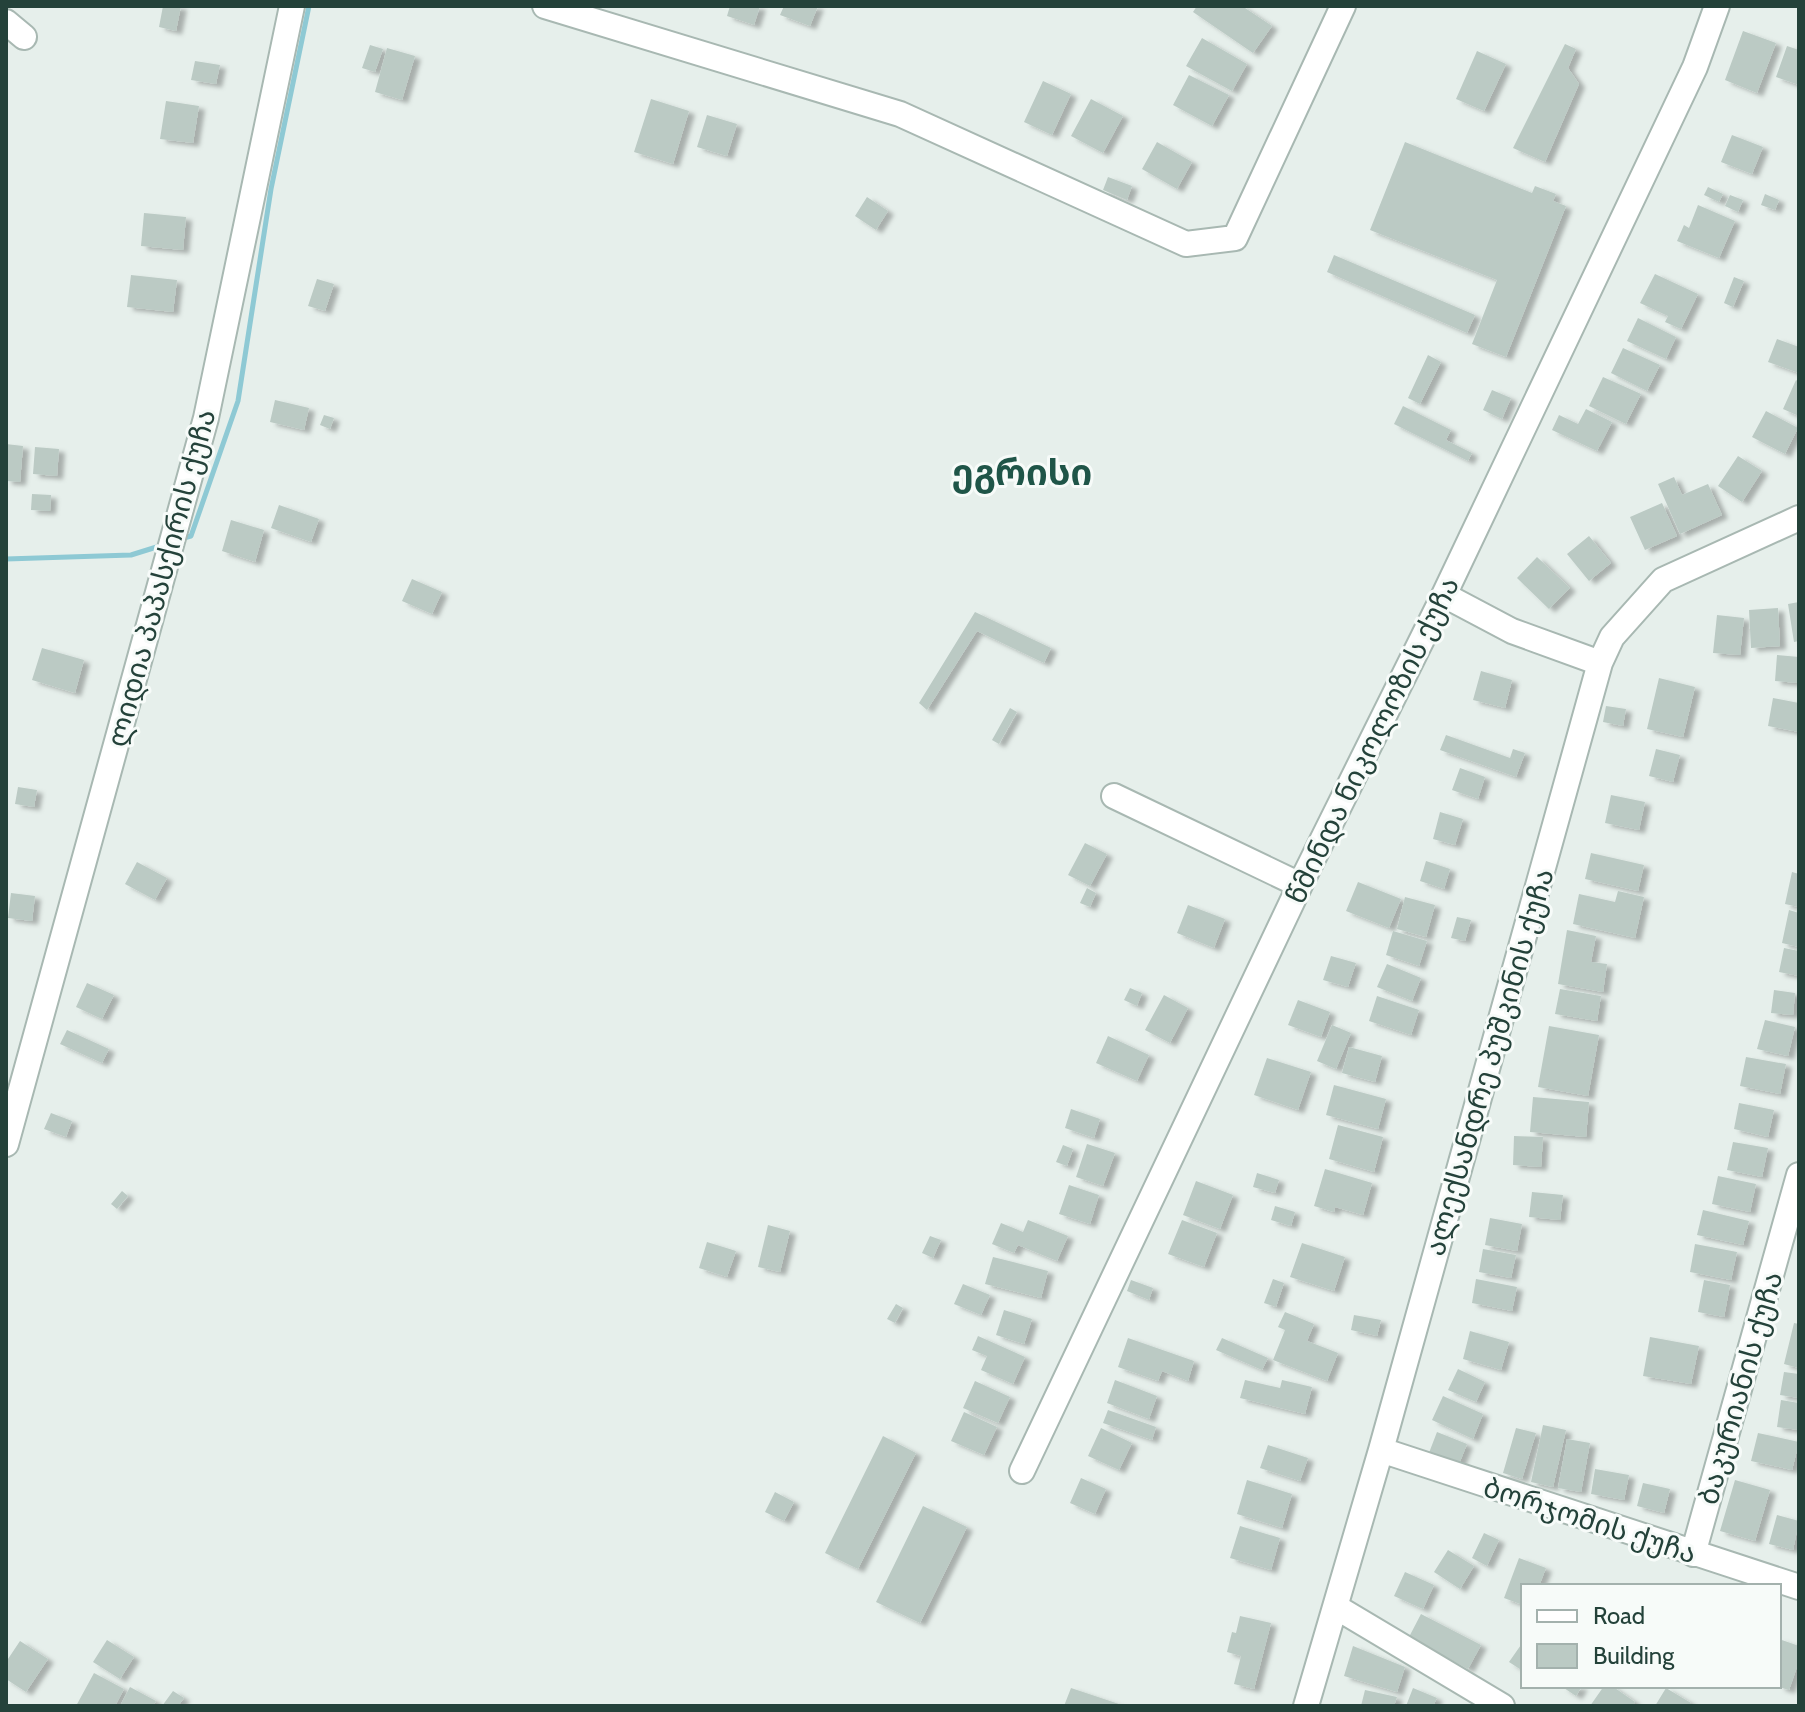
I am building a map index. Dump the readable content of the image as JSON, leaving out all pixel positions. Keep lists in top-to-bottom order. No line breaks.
{"streets":{"street":["ლიდია პაპასქირის ქუჩა","წმინდა ნიკოლოზის ქუჩა","ალექსანდრე პუშკინის ქუჩა","ბაკურიანის ქუჩა","ბორჯომის ქუჩა"]},"crossings":[["ალექსანდრე პუშკინის ქუჩა","ბორჯომის ქუჩა"],["ბაკურიანის ქუჩა","ბორჯომის ქუჩა"]],"districts":["ეგრისი"],"legend":["Road","Building"]}
